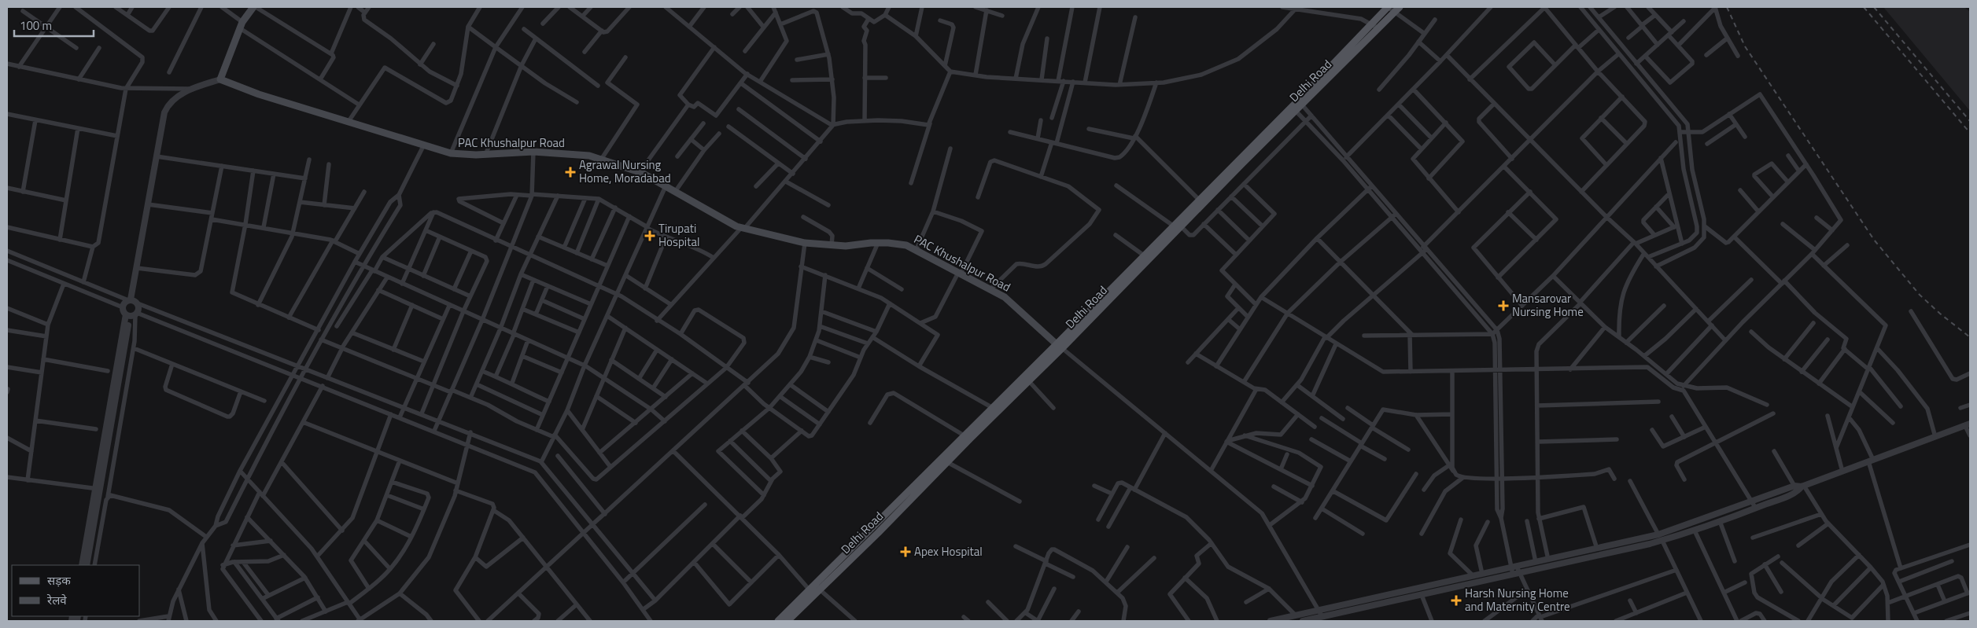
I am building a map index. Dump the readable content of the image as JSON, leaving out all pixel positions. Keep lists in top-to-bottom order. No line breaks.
{"streets":{"main road":["Delhi Road","PAC Khushalpur Road"]},"crossings":[["Delhi Road","PAC Khushalpur Road"]],"places":{"health":["Agrawal Nursing Home, Moradabad","Tirupati Hospital","Mansarovar Nursing Home","Apex Hospital","Harsh Nursing Home and Maternity Centre"]},"legend":["सड़क","रेलवे"],"scale_bar":"100 m"}
